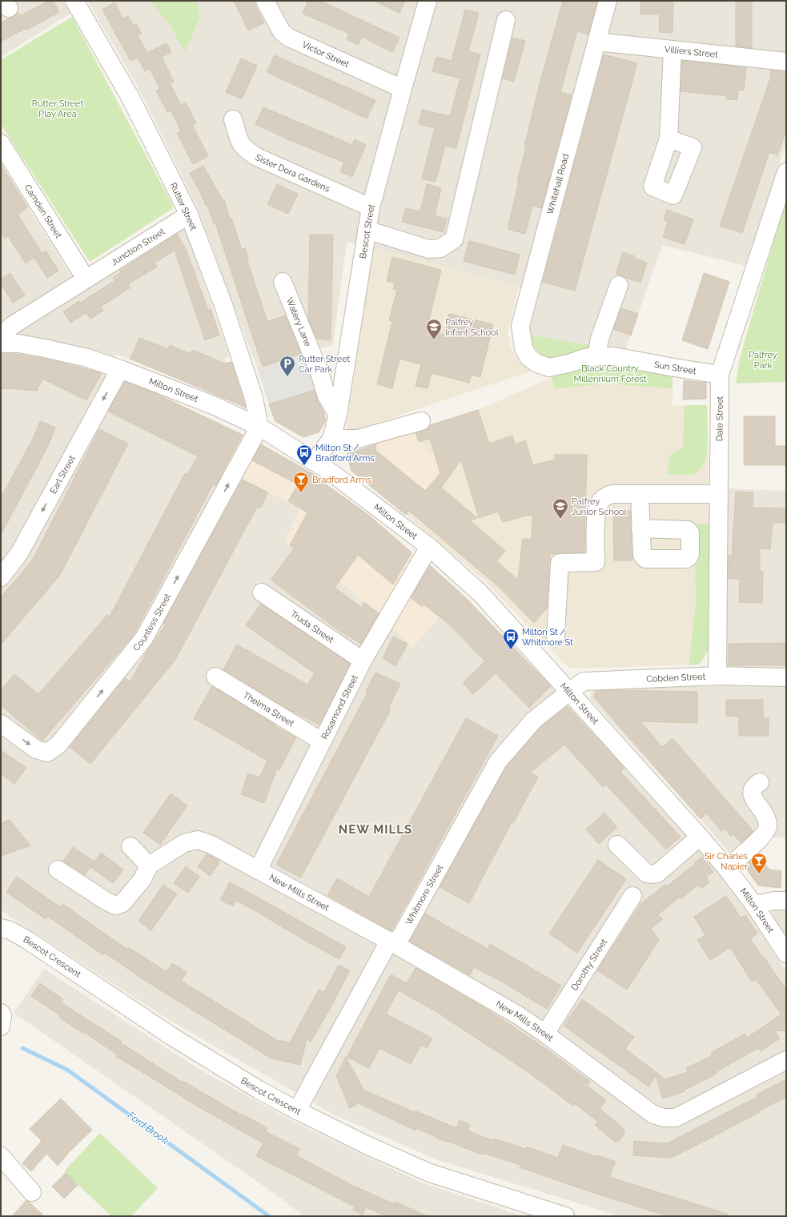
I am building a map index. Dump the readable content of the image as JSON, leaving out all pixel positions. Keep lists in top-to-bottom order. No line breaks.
{"streets":{"street":["Villiers Street","Victor Street","Sister Dora Gardens","Whitehall Road","Rutter Street","Camden Street","Bescot Street","Junction Street","Watery Lane","Sun Street","Milton Street","Dale Street","Earl Street","Countess Street","Truda Street","Cobden Street","Rosamond Street","Thelma Street","New Mills Street","Whitmore Street","Bescot Crescent","Dorothy Street"]},"crossings":[["Villiers Street","Whitehall Road"],["Victor Street","Bescot Street"],["Sister Dora Gardens","Bescot Street"],["Whitehall Road","Sun Street"],["Rutter Street","Junction Street"],["Rutter Street","Milton Street"],["Rutter Street","Countess Street"],["Camden Street","Junction Street"],["Bescot Street","Watery Lane"],["Bescot Street","Milton Street"],["Sun Street","Dale Street"],["Milton Street","Earl Street"],["Milton Street","Countess Street"],["Milton Street","Cobden Street"],["Milton Street","Rosamond Street"],["Milton Street","Whitmore Street"],["Dale Street","Cobden Street"],["Truda Street","Rosamond Street"],["Cobden Street","Whitmore Street"],["Rosamond Street","Thelma Street"],["Rosamond Street","New Mills Street"],["New Mills Street","Whitmore Street"],["New Mills Street","Dorothy Street"],["Whitmore Street","Bescot Crescent"]],"one_way":["Earl Street","Countess Street"],"districts":["NEW MILLS"],"water":["Ford Brook"],"parks":["Rutter Street Play Area","Palfrey Park","Black Country Millennium Forest"],"places":{"school or university":["Palfrey Infant School","Palfrey Junior School"],"parking":["Rutter Street Car Park"],"bus stop":["Milton St / Bradford Arms","Milton St / Whitmore St"],"bar":["Bradford Arms","Sir Charles Napier"]}}
